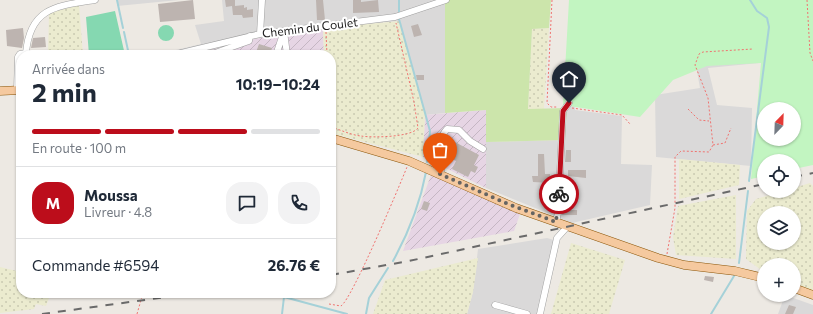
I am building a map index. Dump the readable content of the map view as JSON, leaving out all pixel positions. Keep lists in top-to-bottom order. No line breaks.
{"streets":{"street":["Chemin du Coulet"]},"north":"top right","page":{"heading":["2 min","Arrivée dans","10:19–10:24"],"panel":["Moussa","Livreur · 4.8","Commande #6594","26.76 €"],"map_buttons":"+","bar":"En route · 100 m","round":"M"}}
